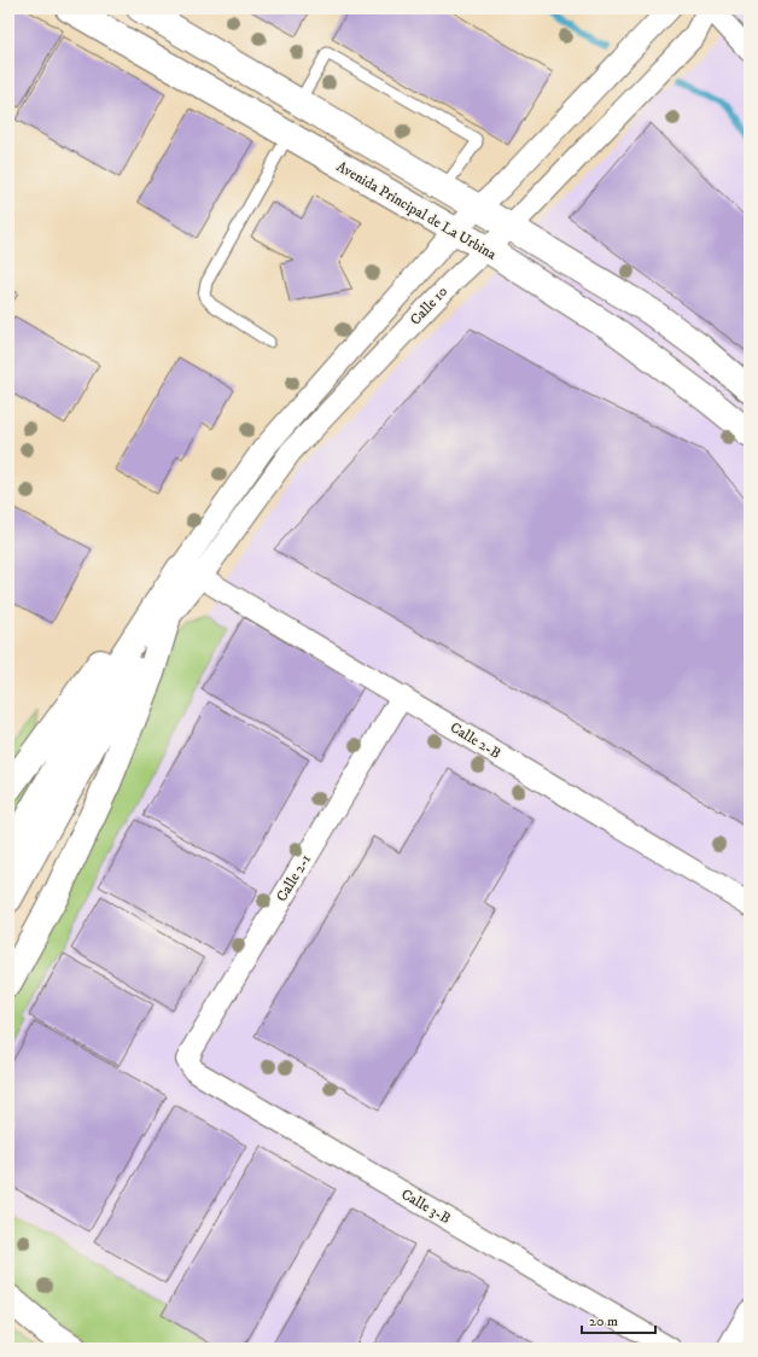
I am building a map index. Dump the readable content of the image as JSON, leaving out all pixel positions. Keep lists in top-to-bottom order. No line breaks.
{"streets":{"main road":["Avenida Principal de La Urbina"],"street":["Calle 10","Calle 2-B","Calle 2-1","Calle 3-B"]},"crossings":[["Avenida Principal de La Urbina","Calle 10"],["Calle 10","Calle 2-B"],["Calle 2-B","Calle 2-1"],["Calle 2-1","Calle 3-B"]],"scale_bar":"20 m"}
